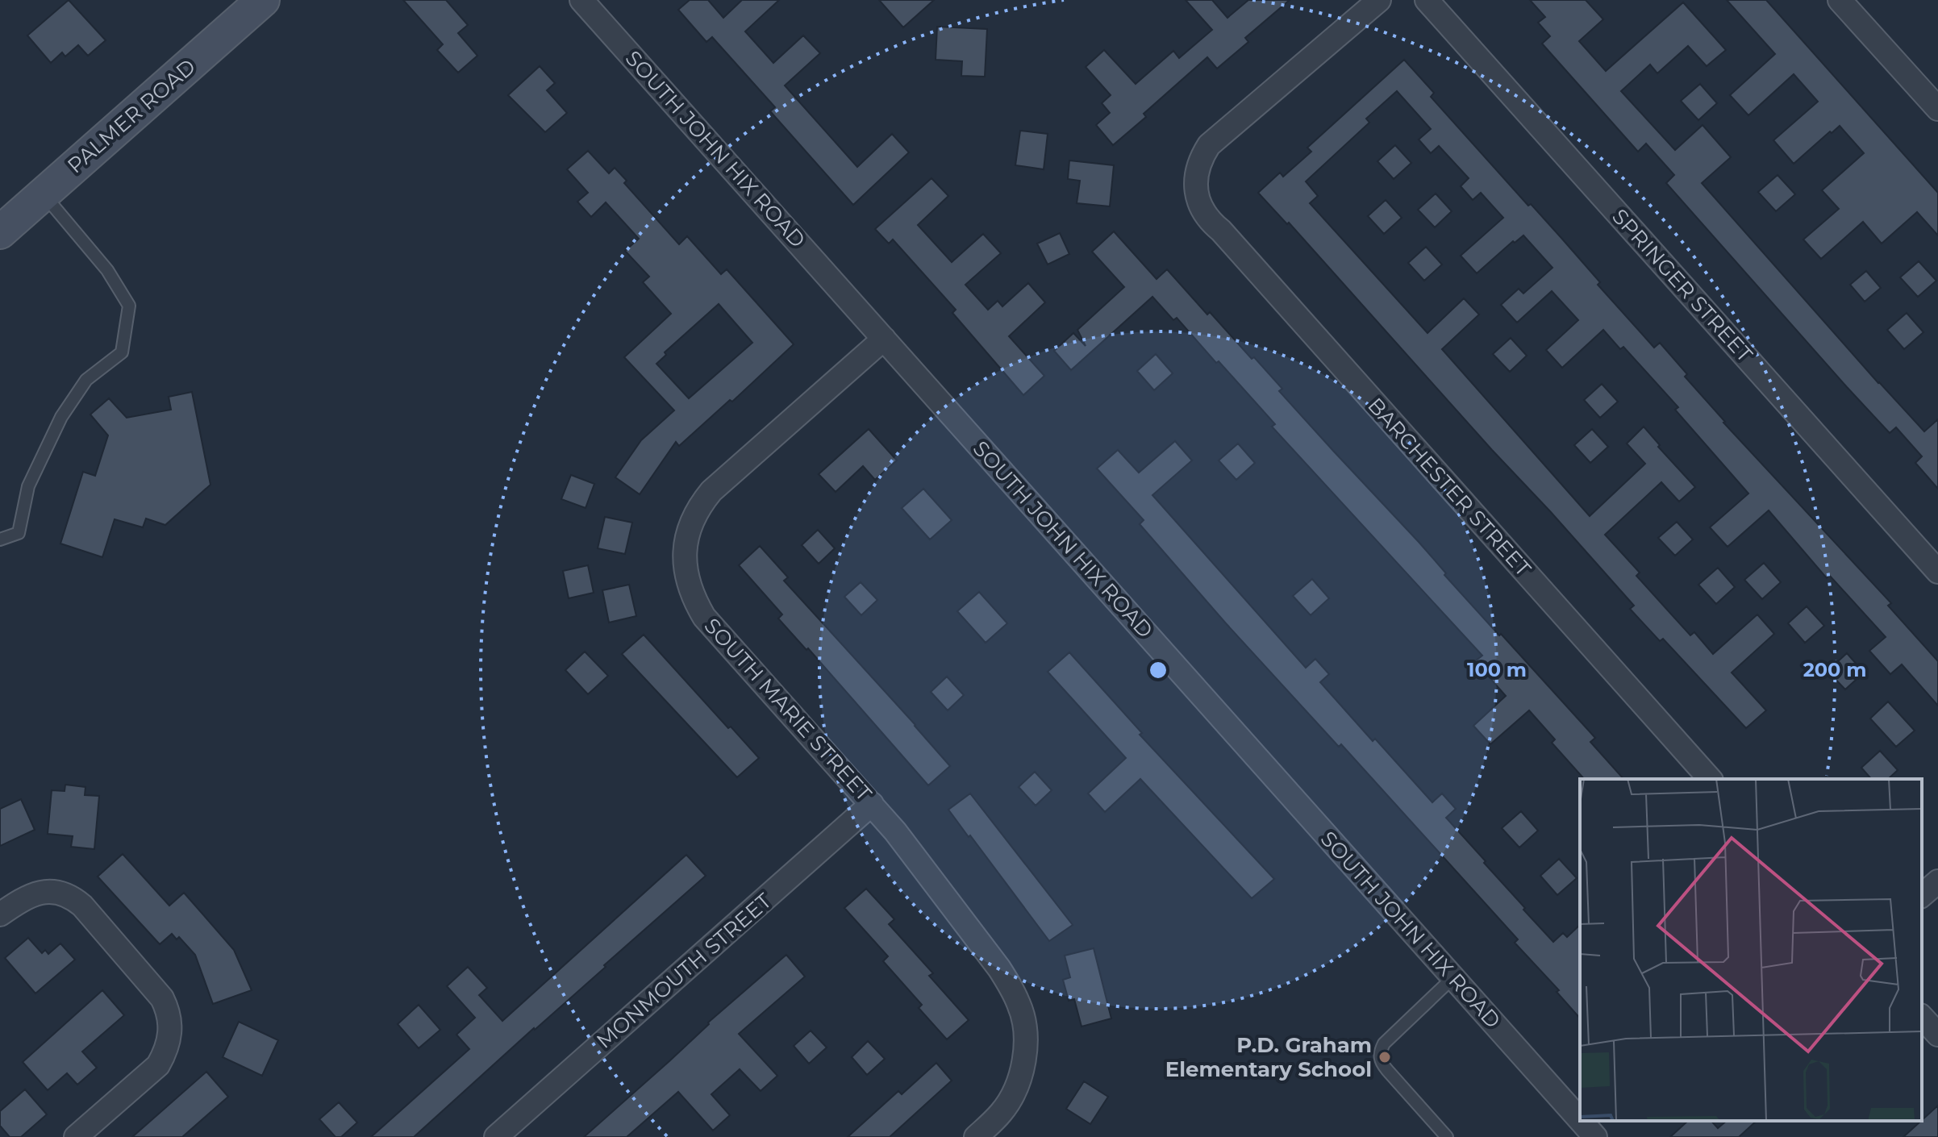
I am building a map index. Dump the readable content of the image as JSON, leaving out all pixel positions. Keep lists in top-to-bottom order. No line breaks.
{"streets":{"street":["PALMER ROAD","SOUTH JOHN HIX ROAD","SPRINGER STREET","BARCHESTER STREET","SOUTH MARIE STREET","MONMOUTH STREET"]},"crossings":[["SOUTH JOHN HIX ROAD","SOUTH MARIE STREET"],["SOUTH MARIE STREET","MONMOUTH STREET"]],"places":["P.D. Graham Elementary School"],"rings":["100 m","200 m"]}
